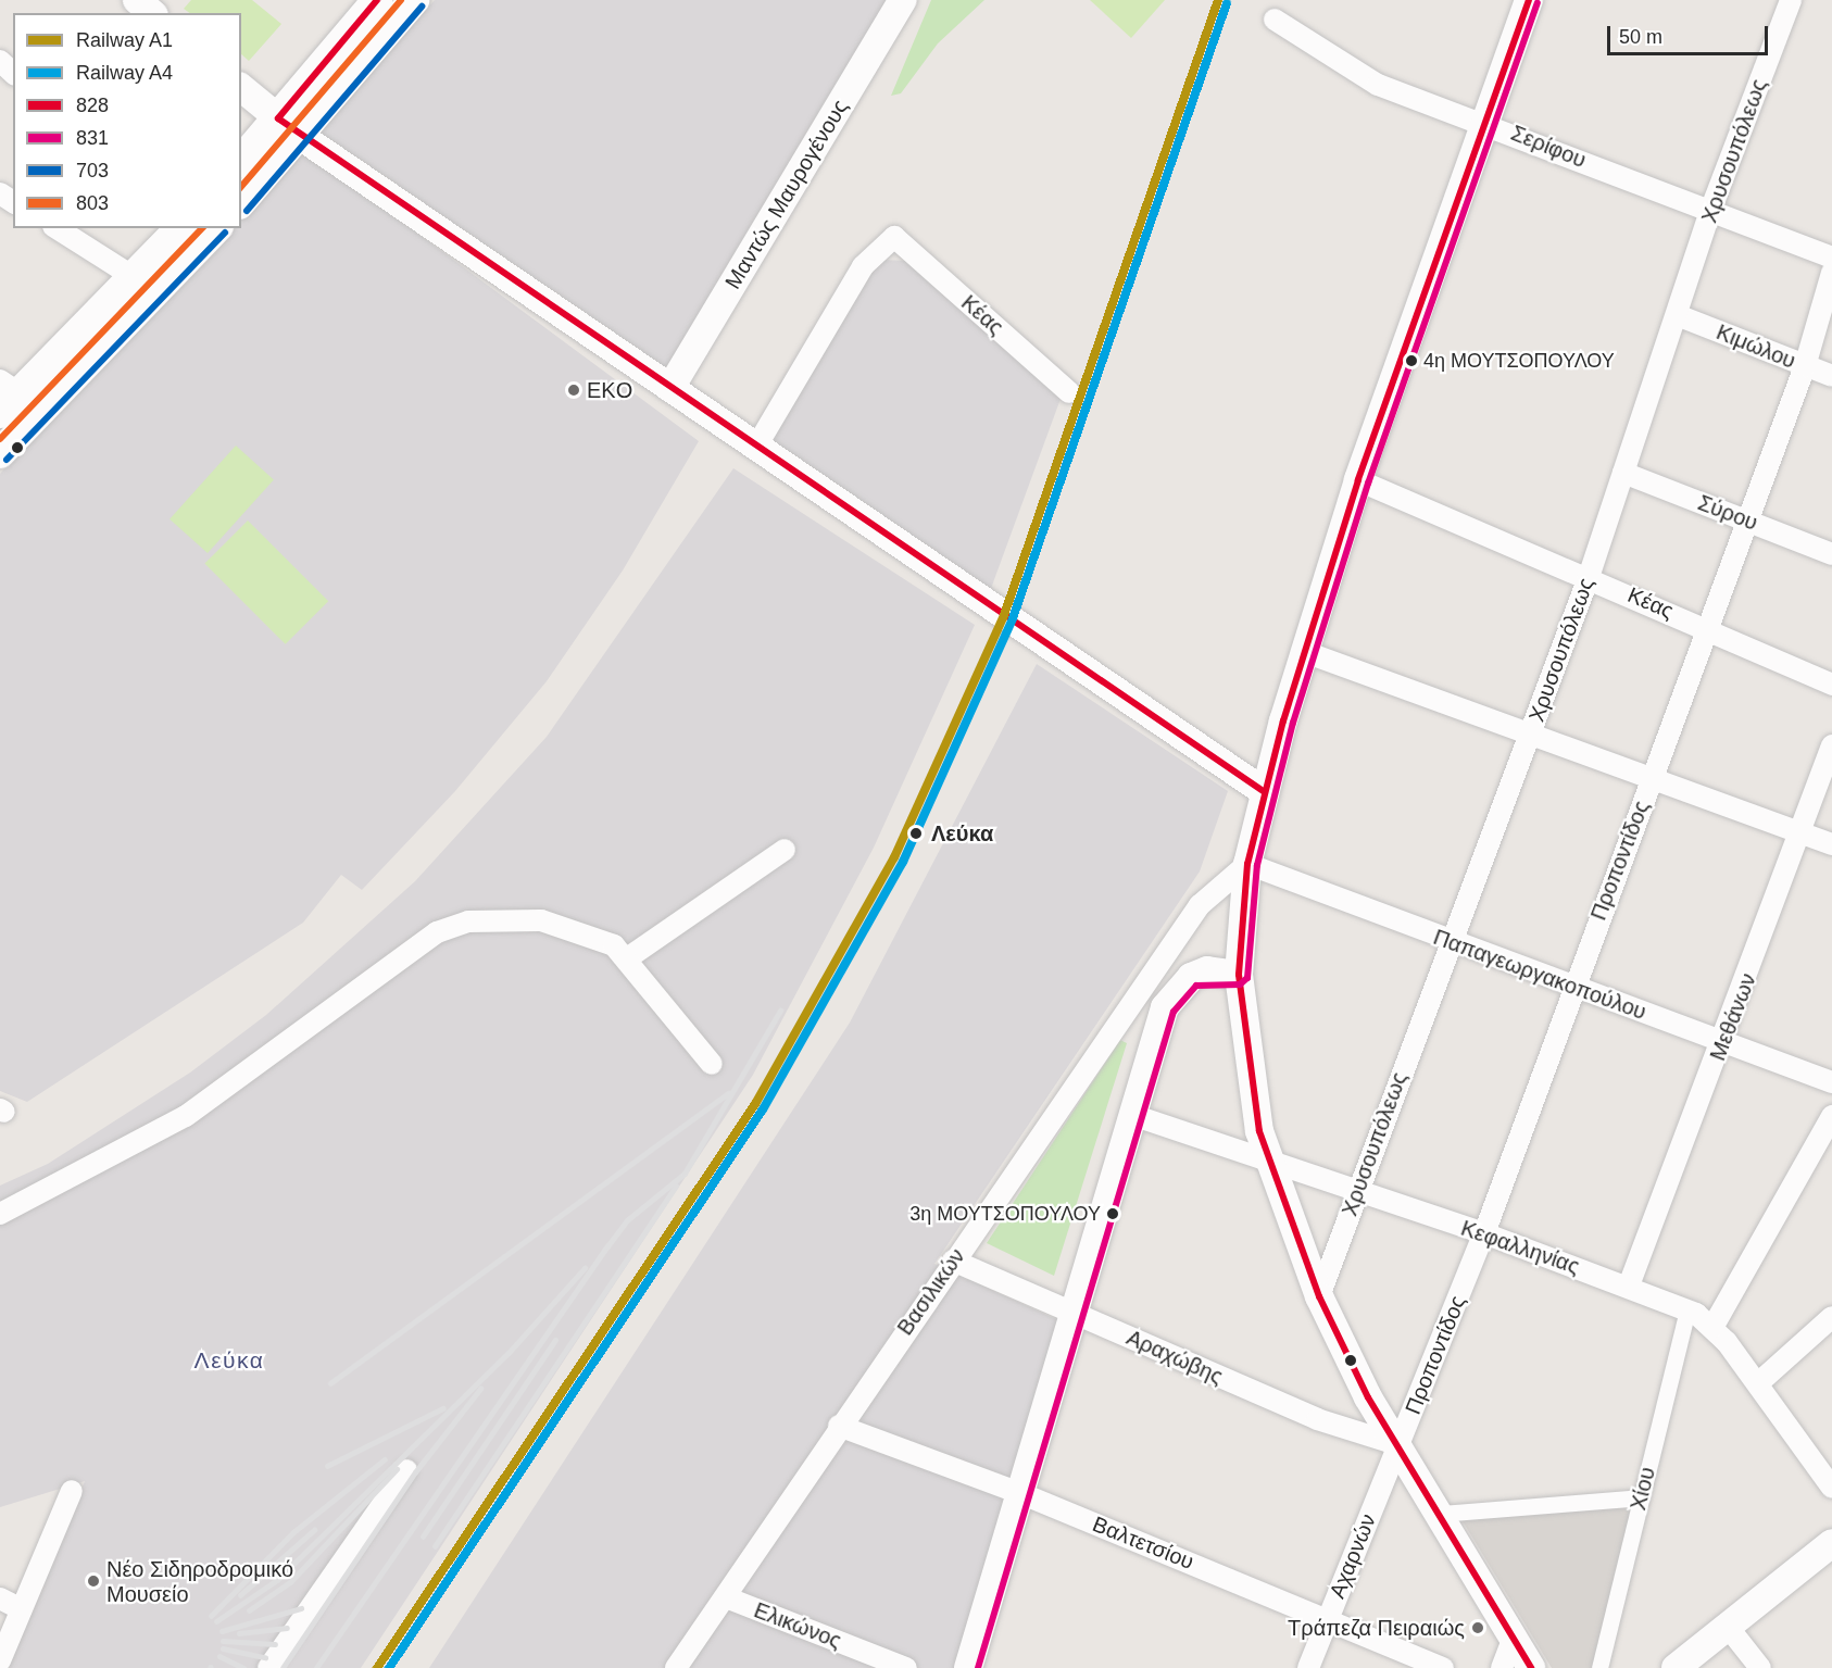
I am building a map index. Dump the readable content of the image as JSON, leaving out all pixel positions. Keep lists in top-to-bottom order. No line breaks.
{"streets":{"street":["Σερίφου","Χρυσουπόλεως","Μαντώς Μαυρογένους","Κέας","Κιμώλου","Σύρου","Προποντίδος","Παπαγεωργακοπούλου","Μεθάνων","Κεφαλληνίας","Βασιλικών","Αραχώβης","Χίου","Βαλτετσίου","Αχαρνών","Ελικώνος"]},"crossings":[["Σερίφου","Χρυσουπόλεως"],["Χρυσουπόλεως","Κέας"],["Χρυσουπόλεως","Κιμώλου"],["Χρυσουπόλεως","Σύρου"],["Χρυσουπόλεως","Παπαγεωργακοπούλου"],["Χρυσουπόλεως","Κεφαλληνίας"],["Κέας","Προποντίδος"],["Κιμώλου","Προποντίδος"],["Σύρου","Προποντίδος"],["Προποντίδος","Παπαγεωργακοπούλου"],["Προποντίδος","Κεφαλληνίας"],["Προποντίδος","Αραχώβης"],["Προποντίδος","Αχαρνών"],["Παπαγεωργακοπούλου","Μεθάνων"],["Παπαγεωργακοπούλου","Βασιλικών"],["Μεθάνων","Κεφαλληνίας"],["Κεφαλληνίας","Χίου"],["Βασιλικών","Αραχώβης"],["Βασιλικών","Βαλτετσίου"],["Βασιλικών","Ελικώνος"],["Αραχώβης","Αχαρνών"],["Βαλτετσίου","Αχαρνών"]],"districts":["Λεύκα"],"places":["4η ΜΟΥΤΣΟΠΟΥΛΟΥ","EKO","Λεύκα","3η ΜΟΥΤΣΟΠΟΥΛΟΥ","Νέο Σιδηροδρομικό Μουσείο","Τράπεζα Πειραιώς"],"lines":["rail line A1","transit line 828","transit line 803","rail line A4","transit line 831","transit line 703"],"legend":["Railway A1","Railway A4","828","831","703","803"],"scale_bar":"50 m"}
